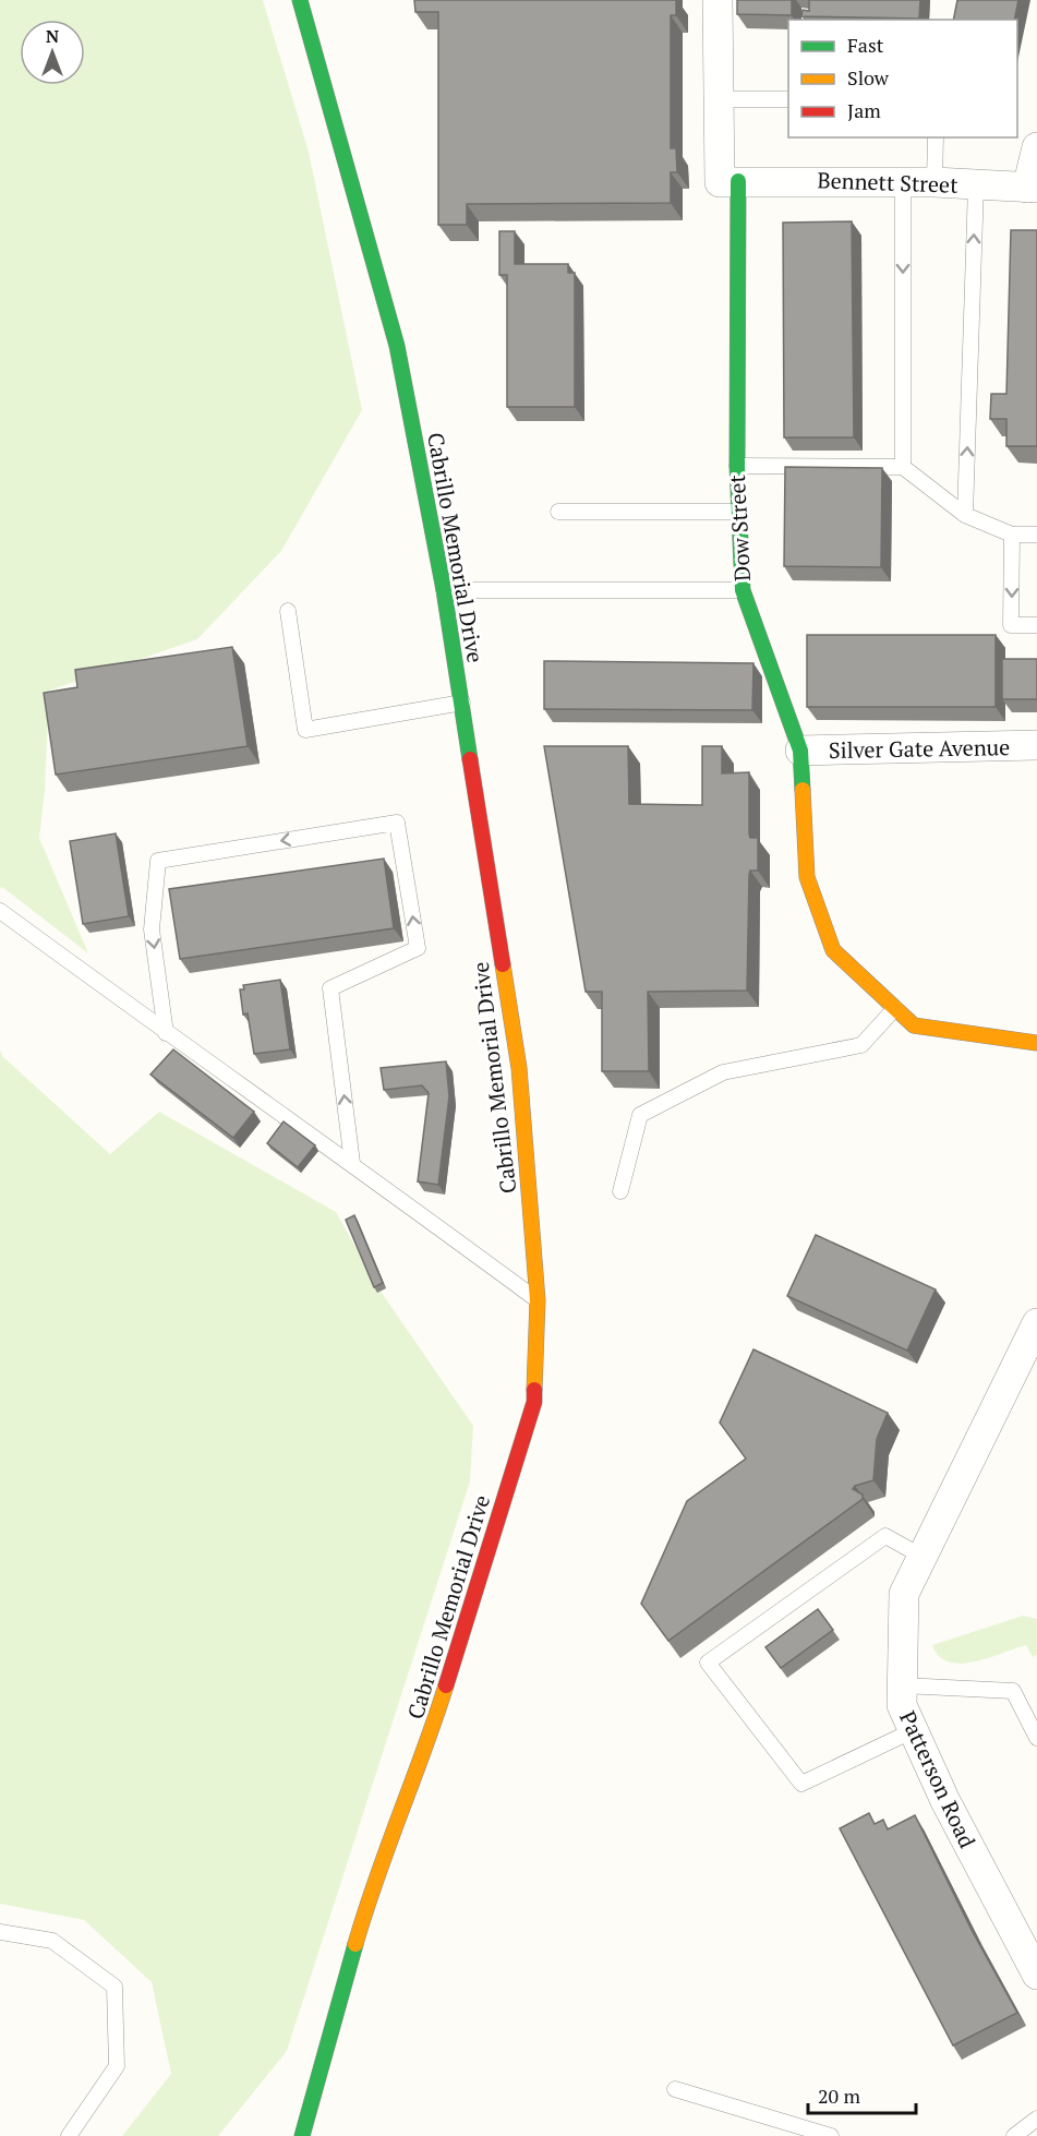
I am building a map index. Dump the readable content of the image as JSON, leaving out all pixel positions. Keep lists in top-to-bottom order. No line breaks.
{"streets":{"main road":["Dow Street","Cabrillo Memorial Drive"],"street":["Bennett Street","Silver Gate Avenue","Patterson Road"]},"crossings":[["Bennett Street","Dow Street"],["Dow Street","Silver Gate Avenue"]],"legend":["Fast","Slow","Jam"],"scale_bar":"20 m","north":"top"}
